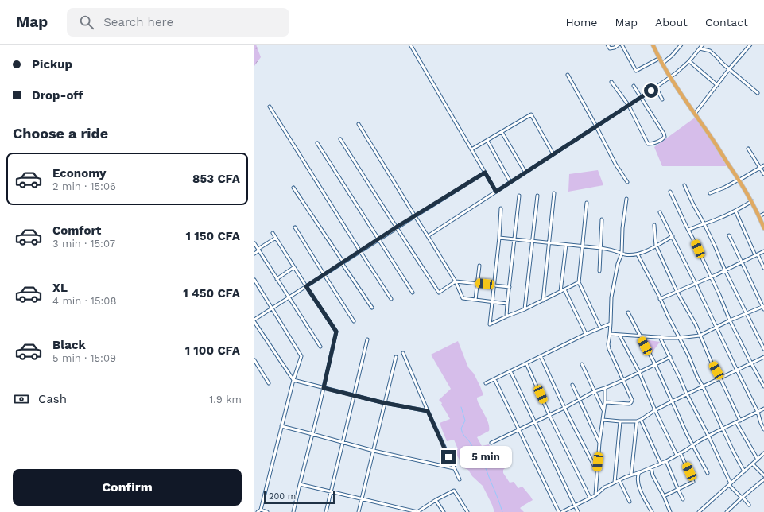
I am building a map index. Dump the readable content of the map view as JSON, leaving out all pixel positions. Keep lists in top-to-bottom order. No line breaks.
{"scale_bar":"200 m","page":{"header":"Map","search":"Search here","nav":["Home","Map","About","Contact"],"banner":["Pickup","Drop-off"],"heading":"Choose a ride","list":[{"name":"Economy","note":"2 min · 15:06","value":"853 CFA"},{"name":"Comfort","note":"3 min · 15:07","value":"1 150 CFA"},{"name":"XL","note":"4 min · 15:08","value":"1 450 CFA"},{"name":"Black","note":"5 min · 15:09","value":"1 100 CFA"}],"pay":["Cash","1.9 km"],"bubble":"5 min","buttons":"Confirm","scale":"200 m"}}
